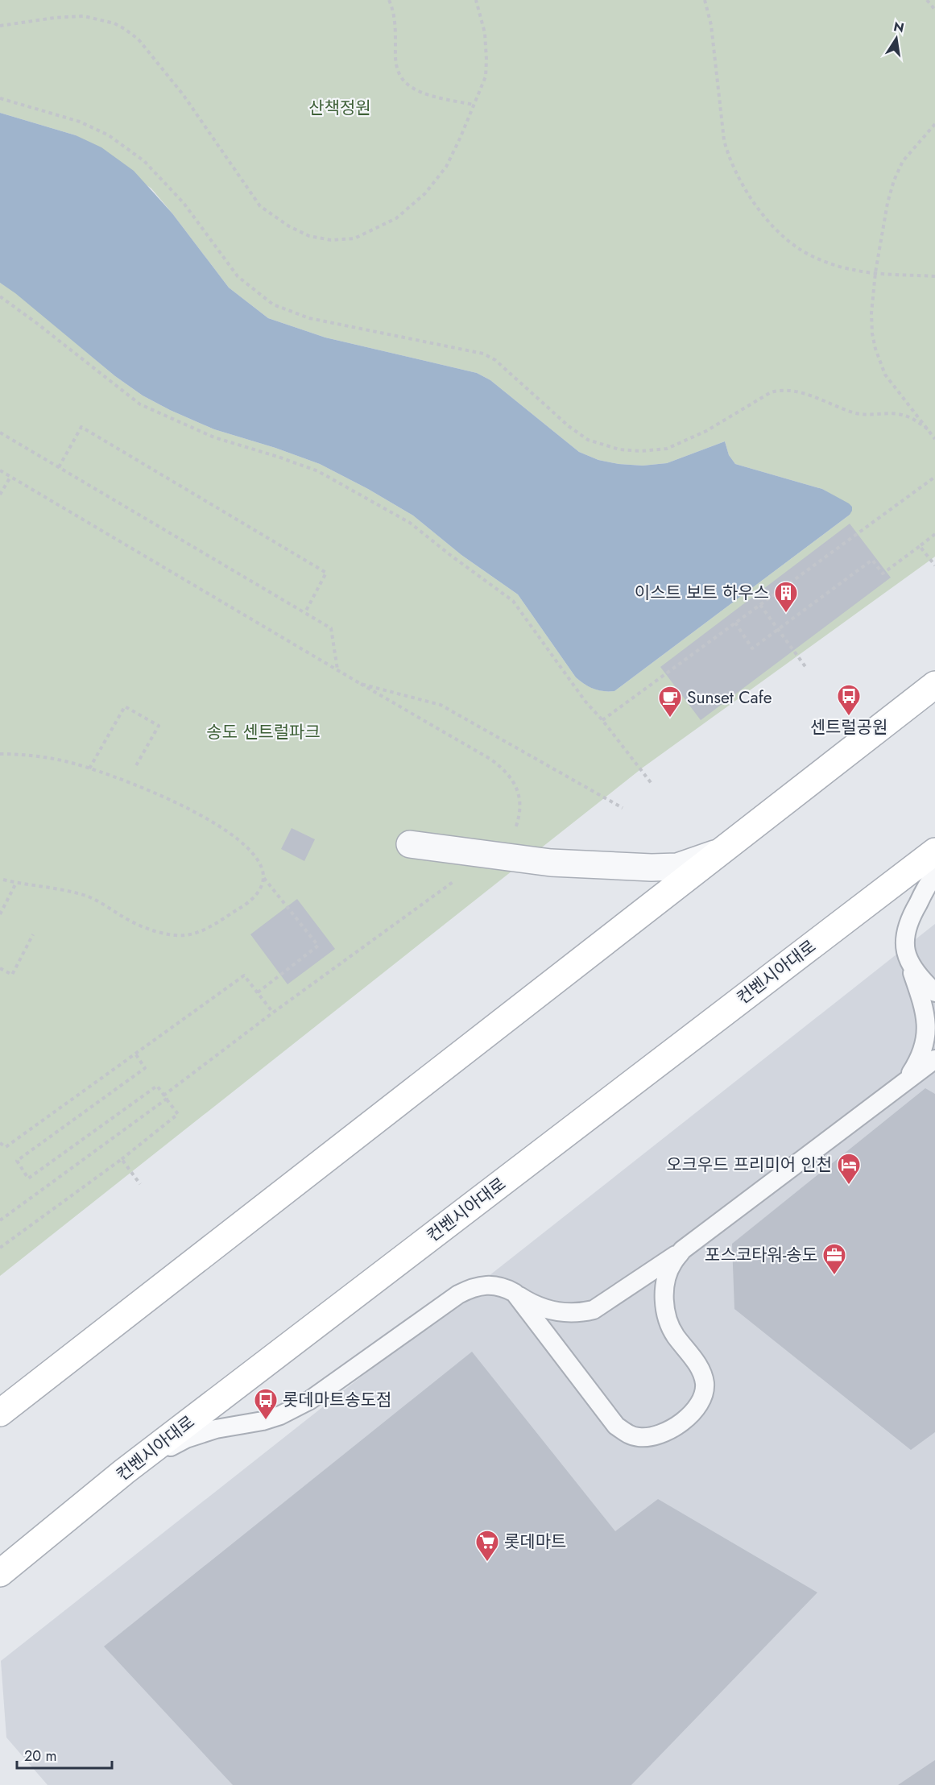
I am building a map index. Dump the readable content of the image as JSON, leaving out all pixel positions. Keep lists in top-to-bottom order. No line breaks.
{"streets":{"main road":["컨벤시아대로"]},"parks":["산책정원","송도 센트럴파크"],"places":{"building":["이스트 보트 하우스"],"bus stop":["센트럴공원","롯데마트송도점"],"cafe":["Sunset Cafe"],"hotel":["오크우드 프리미어 인천"],"office":["포스코타워-송도"],"supermarket":["롯데마트"]},"scale_bar":"20 m","north":"top"}
